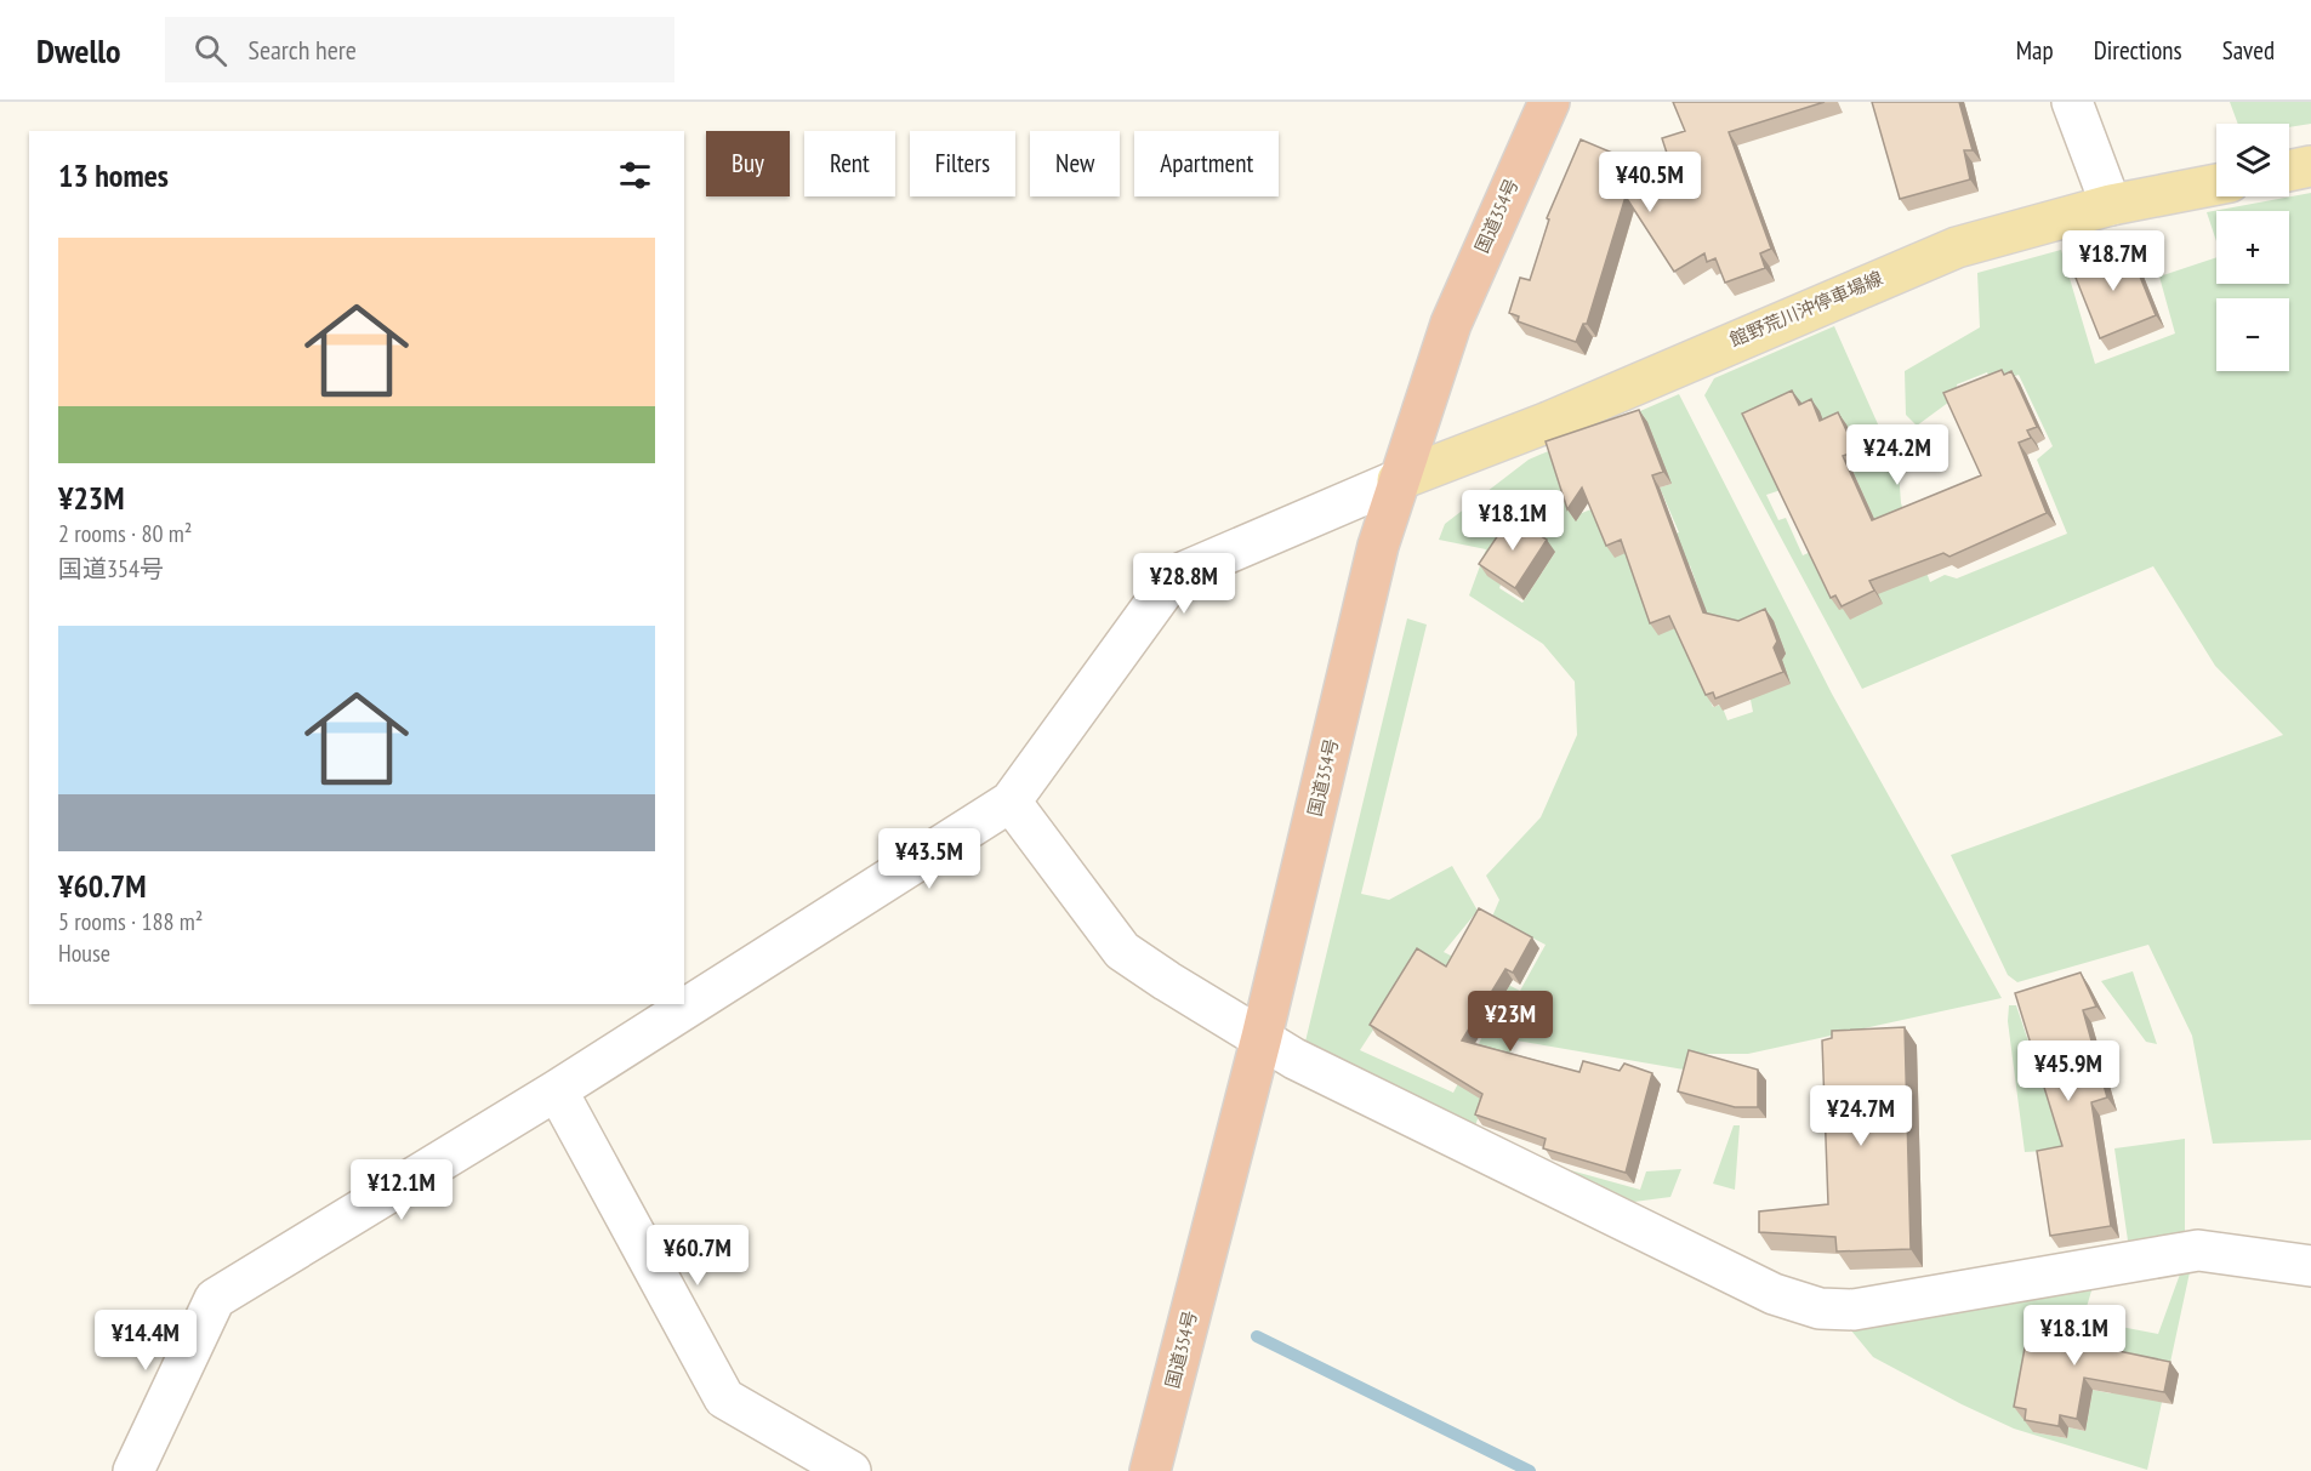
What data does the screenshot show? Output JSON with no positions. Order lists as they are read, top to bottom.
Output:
{
  "streets": {
    "highway": ["国道354号"],
    "main road": ["館野荒川沖停車場線"]
  },
  "crossings": [
    ["国道354号", "館野荒川沖停車場線"]
  ],
  "page": {
    "header": "Dwello",
    "search": "Search here",
    "nav": ["Map", "Directions", "Saved"],
    "map_buttons": ["+", "−"],
    "chip": [
      "Buy",
      "Rent",
      "Filters",
      "New",
      "Apartment"
    ],
    "heading": "13 homes",
    "price": [
      "¥40.5M",
      "¥18.7M",
      "¥24.2M",
      "¥18.1M",
      "¥28.8M",
      "¥43.5M",
      "¥23M",
      "¥45.9M",
      "¥24.7M",
      "¥12.1M",
      "¥60.7M",
      "¥18.1M",
      "¥14.4M"
    ],
    "list": [
      {
        "name": "¥23M",
        "note": "2 rooms · 80 m² · 国道354号"
      },
      {
        "name": "¥60.7M",
        "note": "5 rooms · 188 m² · House"
      }
    ]
  }
}
